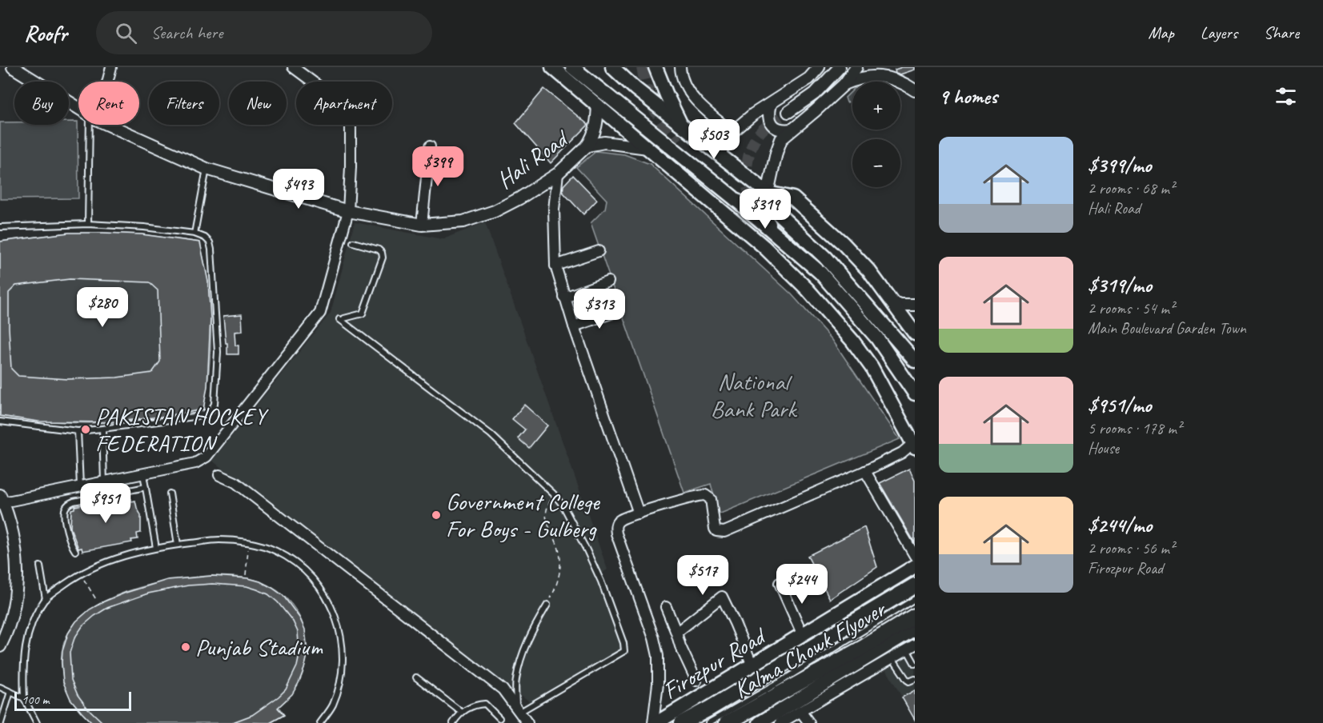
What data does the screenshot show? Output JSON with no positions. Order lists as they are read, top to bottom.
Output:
{
  "streets": {
    "main road": ["Kalma Chowk Flyover", "Firozpur Road"],
    "street": ["Hali Road"]
  },
  "parks": ["National Bank Park"],
  "places": ["PAKISTAN HOCKEY FEDERATION", "Government College For Boys - Gulberg", "Punjab Stadium"],
  "scale_bar": "100 m",
  "page": {
    "header": "Roofr",
    "search": "Search here",
    "nav": ["Map", "Layers", "Share"],
    "heading": "9 homes",
    "map_buttons": ["+", "−"],
    "chip": [
      "Buy",
      "Rent",
      "Filters",
      "New",
      "Apartment"
    ],
    "price": [
      "$503",
      "$399",
      "$493",
      "$319",
      "$280",
      "$313",
      "$951",
      "$517",
      "$244"
    ],
    "list": [
      {
        "name": "$399/mo",
        "note": "2 rooms · 68 m² · Hali Road"
      },
      {
        "name": "$319/mo",
        "note": "2 rooms · 54 m² · Main Boulevard Garden Town"
      },
      {
        "name": "$951/mo",
        "note": "5 rooms · 178 m² · House"
      },
      {
        "name": "$244/mo",
        "note": "2 rooms · 56 m² · Firozpur Road"
      }
    ],
    "scale": "100 m"
  }
}
